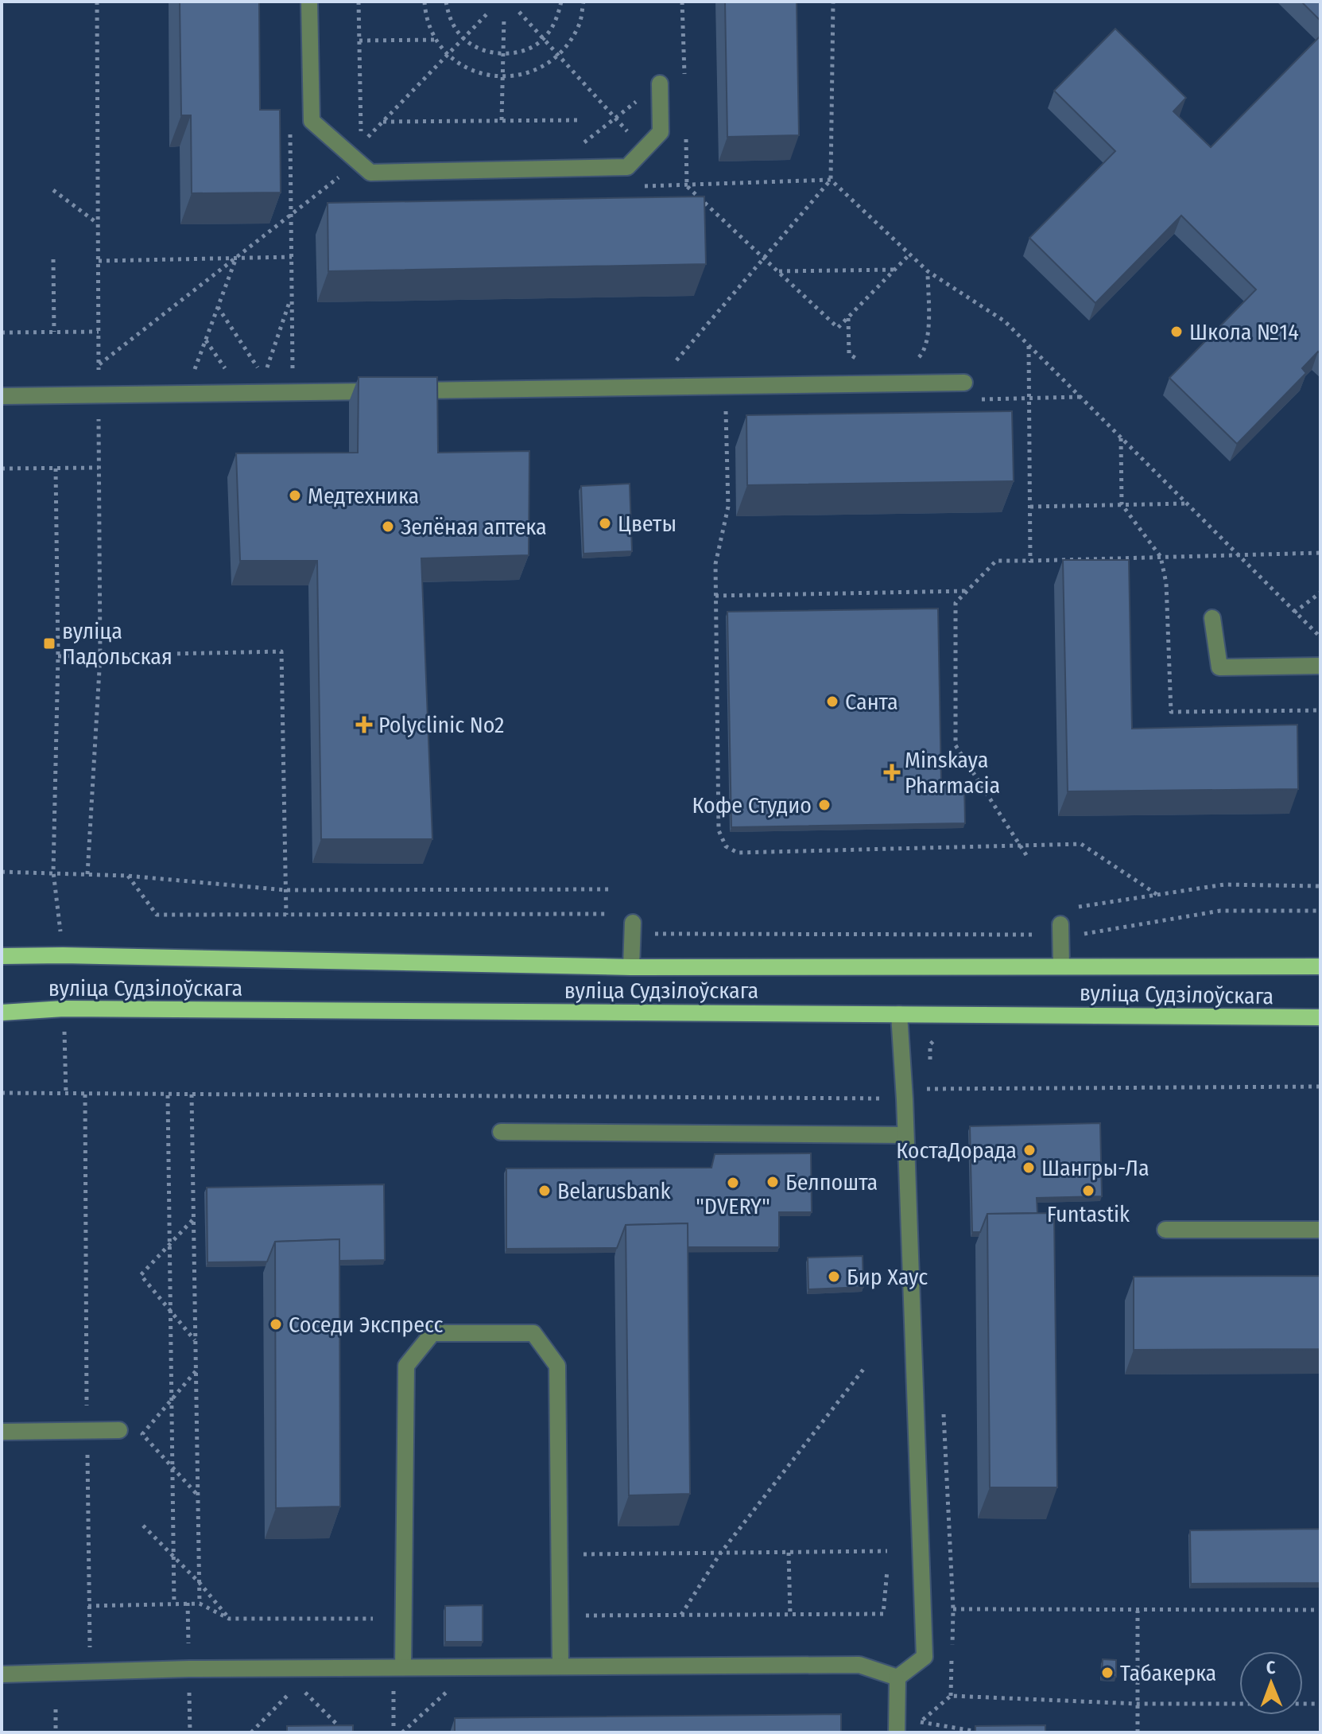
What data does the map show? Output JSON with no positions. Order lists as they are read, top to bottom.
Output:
{
  "streets": {
    "main road": ["вуліца Судзілоўскага"]
  },
  "places": {
    "other": [
      "Школа №14",
      "Медтехника",
      "Цветы",
      "Зелёная аптека",
      "Санта",
      "Кофе Студио",
      "КостаДорада",
      "Шангры-Ла",
      "Белпошта",
      "\"DVERY\"",
      "Belarusbank",
      "Funtastik",
      "Бир Хаус",
      "Соседи Экспресс",
      "Табакерка"
    ],
    "transit": ["вуліца Падольская"],
    "health": ["Polyclinic No2", "Minskaya Pharmacia"]
  },
  "north": "top"
}
